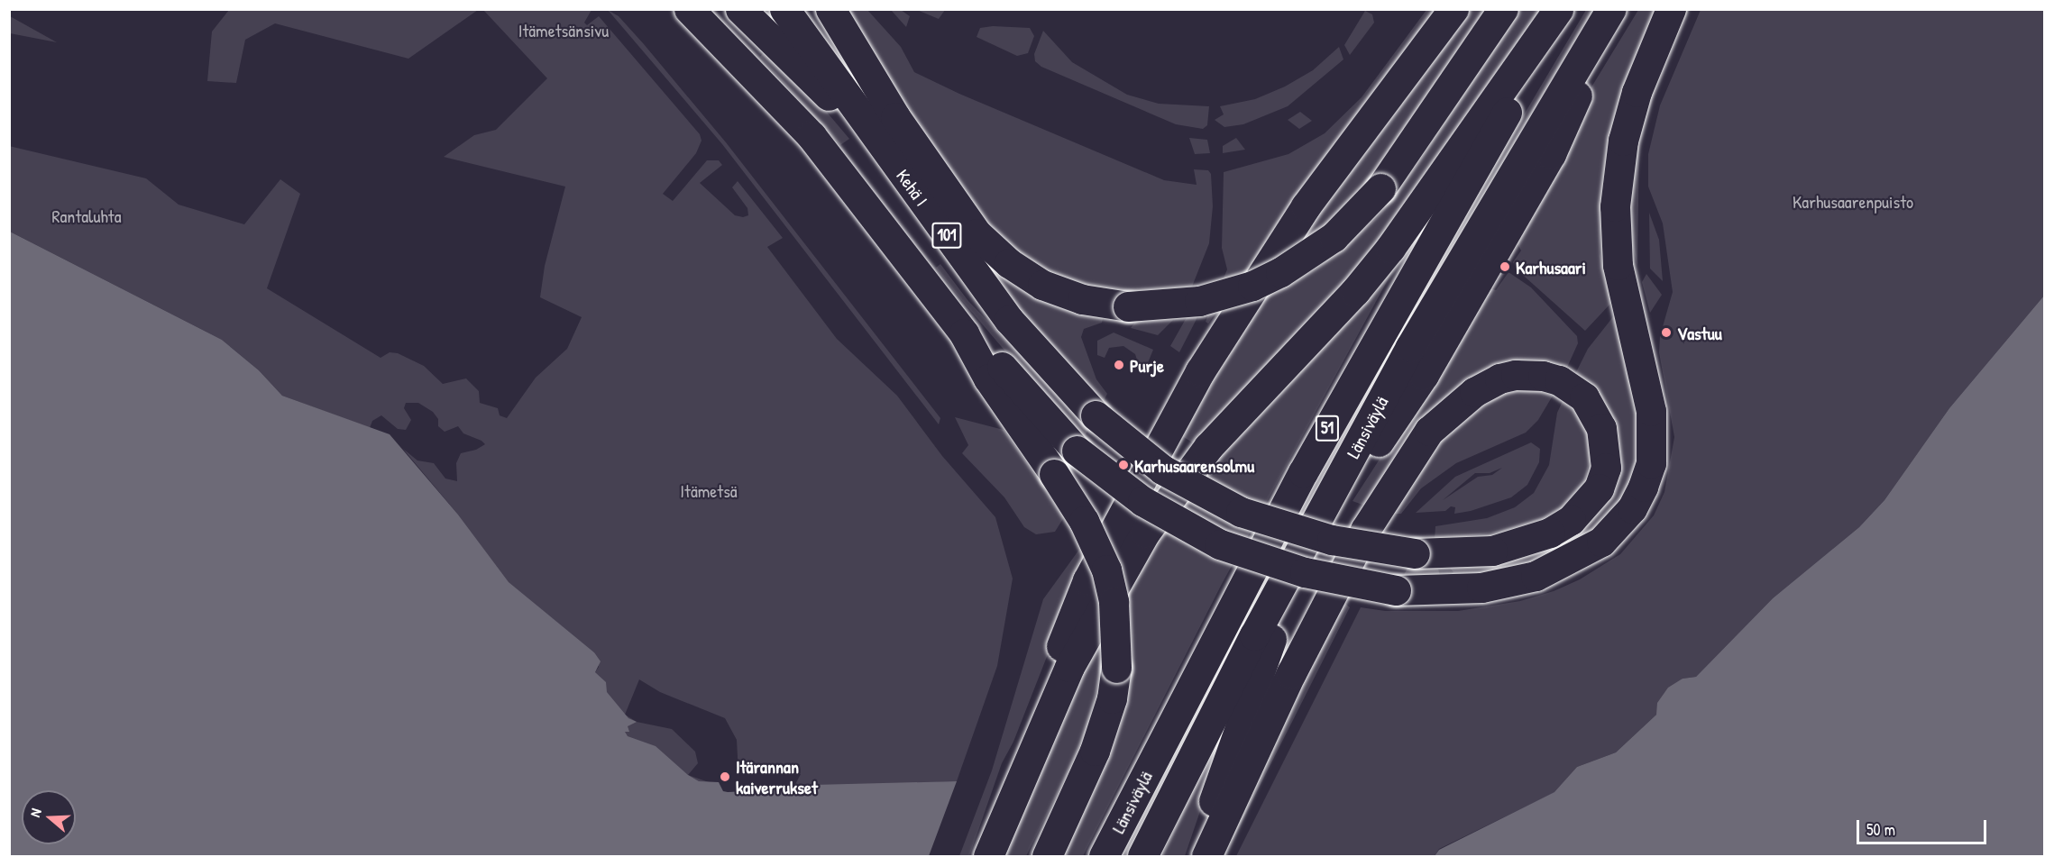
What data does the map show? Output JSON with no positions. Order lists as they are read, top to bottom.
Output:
{
  "streets": {
    "highway": [
      "Kehä I",
      "101",
      "Länsiväylä",
      "51"
    ]
  },
  "parks": [
    "Itämetsänsivu",
    "Karhusaarenpuisto",
    "Rantaluhta",
    "Itämetsä"
  ],
  "places": [
    "Karhusaari",
    "Vastuu",
    "Purje",
    "Karhusaarensolmu",
    "Itärannan kaiverrukset"
  ],
  "scale_bar": "50 m",
  "north": "left"
}
